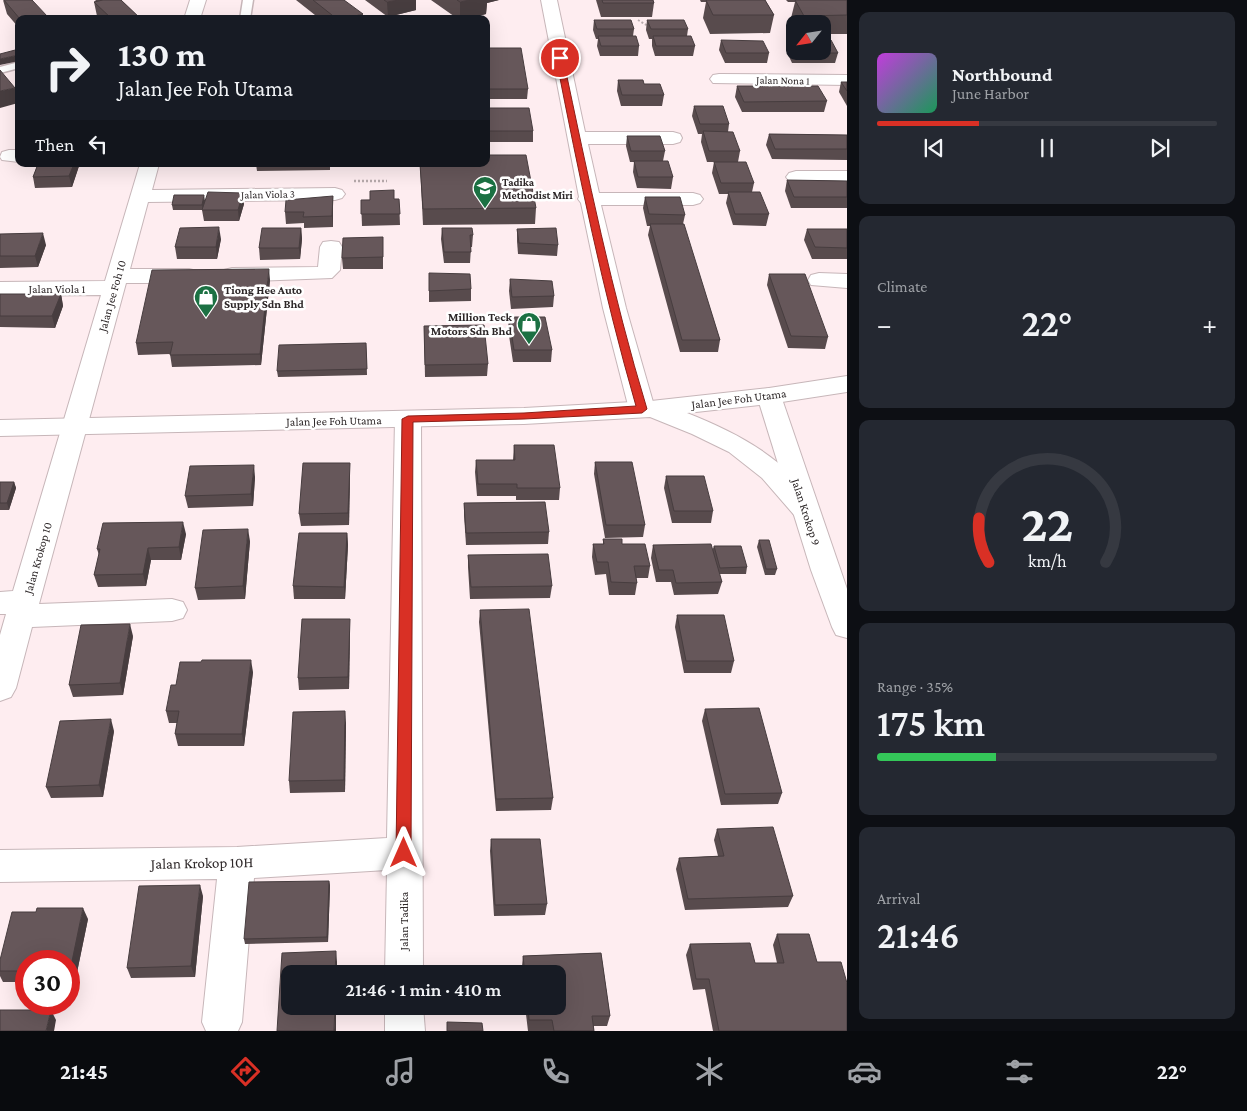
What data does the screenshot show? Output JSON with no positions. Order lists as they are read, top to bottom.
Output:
{
  "streets": {
    "street": [
      "Jalan Nona 1",
      "Jalan Viola 3",
      "Jalan Viola 1",
      "Jalan Jee Foh 10",
      "Jalan Jee Foh Utama",
      "Jalan Krokop 9",
      "Jalan Krokop 10",
      "Jalan Krokop 10H",
      "Jalan Tadika"
    ]
  },
  "crossings": [
    ["Jalan Viola 3", "Jalan Jee Foh 10"],
    ["Jalan Viola 1", "Jalan Jee Foh 10"],
    ["Jalan Jee Foh 10", "Jalan Jee Foh Utama"],
    ["Jalan Jee Foh 10", "Jalan Krokop 10"],
    ["Jalan Jee Foh Utama", "Jalan Krokop 9"],
    ["Jalan Jee Foh Utama", "Jalan Krokop 10"],
    ["Jalan Jee Foh Utama", "Jalan Tadika"],
    ["Jalan Krokop 10H", "Jalan Tadika"]
  ],
  "places": {
    "school or university": ["Tadika Methodist Miri"],
    "shop": ["Tiong Hee Auto Supply Sdn Bhd", "Million Teck Motors Sdn Bhd"]
  },
  "north": "bottom left",
  "page": {
    "turn": ["130 m", "Jalan Jee Foh Utama"],
    "song": ["Northbound", "June Harbor"],
    "then": "Then",
    "tile": [
      "Climate",
      ["Range · 35%", "175 km"],
      ["Arrival", "21:46"]
    ],
    "heat": ["−", "22°", "+"],
    "limit": "30",
    "trip": "21:46 · 1 min · 410 m",
    "tabs": ["21:45", "22°"],
    "gauge": ["22", "km/h"]
  }
}
